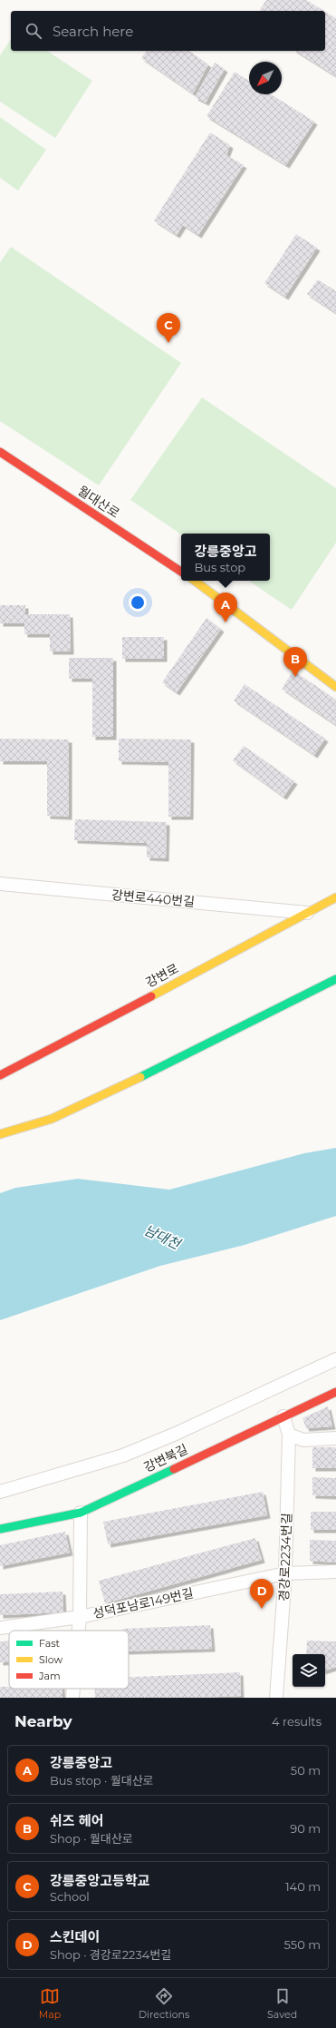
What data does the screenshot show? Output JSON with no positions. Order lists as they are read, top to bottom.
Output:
{
  "streets": {
    "street": [
      "월대산로",
      "강변로440번길",
      "강변로",
      "강변북길",
      "경강로2234번길",
      "성덕포남로149번길"
    ]
  },
  "crossings": [
    ["강변로440번길", "강변로"],
    ["강변북길", "경강로2234번길"],
    ["경강로2234번길", "성덕포남로149번길"]
  ],
  "water": ["남대천"],
  "legend": ["Fast", "Slow", "Jam"],
  "north": "bottom left",
  "page": {
    "search": "Search here",
    "pins": [
      "C",
      "A",
      "B",
      "D"
    ],
    "popup": ["강릉중앙고", "Bus stop"],
    "heading": ["Nearby", "4 results"],
    "list": [
      {
        "mark": "A",
        "name": "강릉중앙고",
        "note": "Bus stop · 월대산로",
        "value": "50 m"
      },
      {
        "mark": "B",
        "name": "쉬즈 헤어",
        "note": "Shop · 월대산로",
        "value": "90 m"
      },
      {
        "mark": "C",
        "name": "강릉중앙고등학교",
        "note": "School",
        "value": "140 m"
      },
      {
        "mark": "D",
        "name": "스킨데이",
        "note": "Shop · 경강로2234번길",
        "value": "550 m"
      }
    ],
    "nav": ["Map", "Directions", "Saved"]
  }
}
